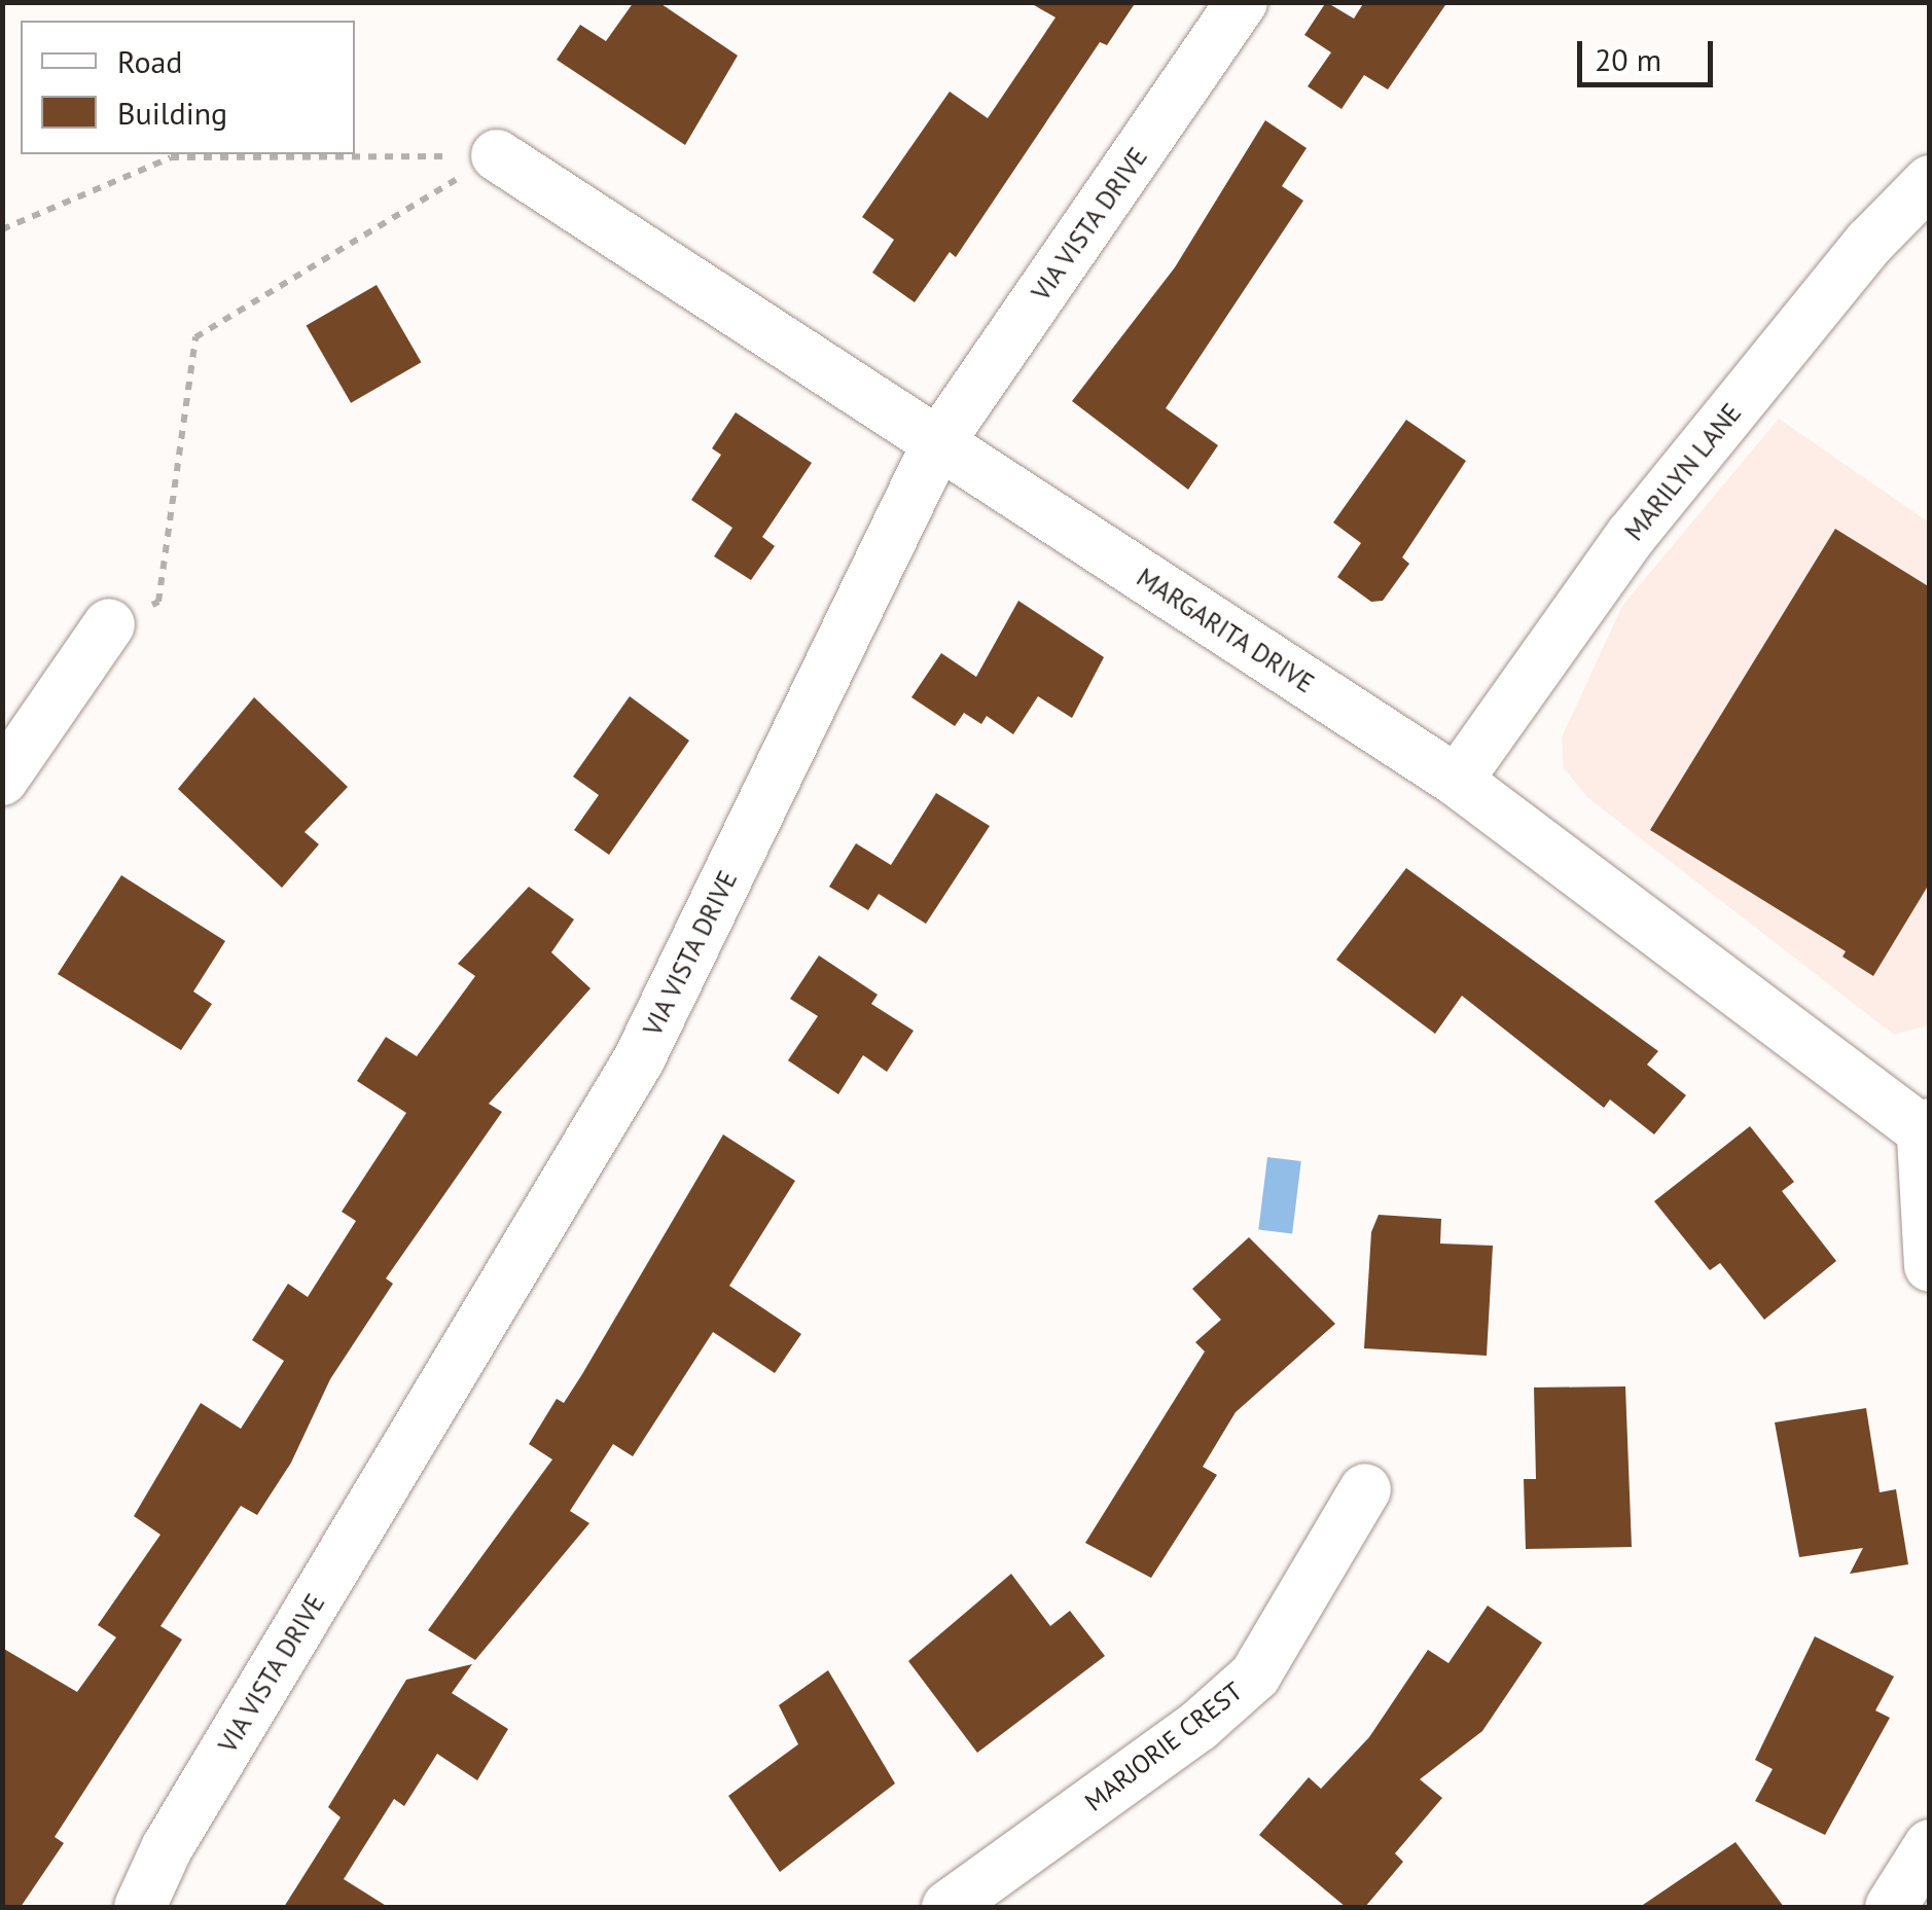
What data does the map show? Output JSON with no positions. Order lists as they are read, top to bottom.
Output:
{
  "streets": {
    "street": [
      "VIA VISTA DRIVE",
      "MARILYN LANE",
      "MARGARITA DRIVE",
      "MARJORIE CREST"
    ]
  },
  "crossings": [
    ["VIA VISTA DRIVE", "MARGARITA DRIVE"],
    ["MARILYN LANE", "MARGARITA DRIVE"]
  ],
  "legend": ["Road", "Building"],
  "scale_bar": "20 m"
}
